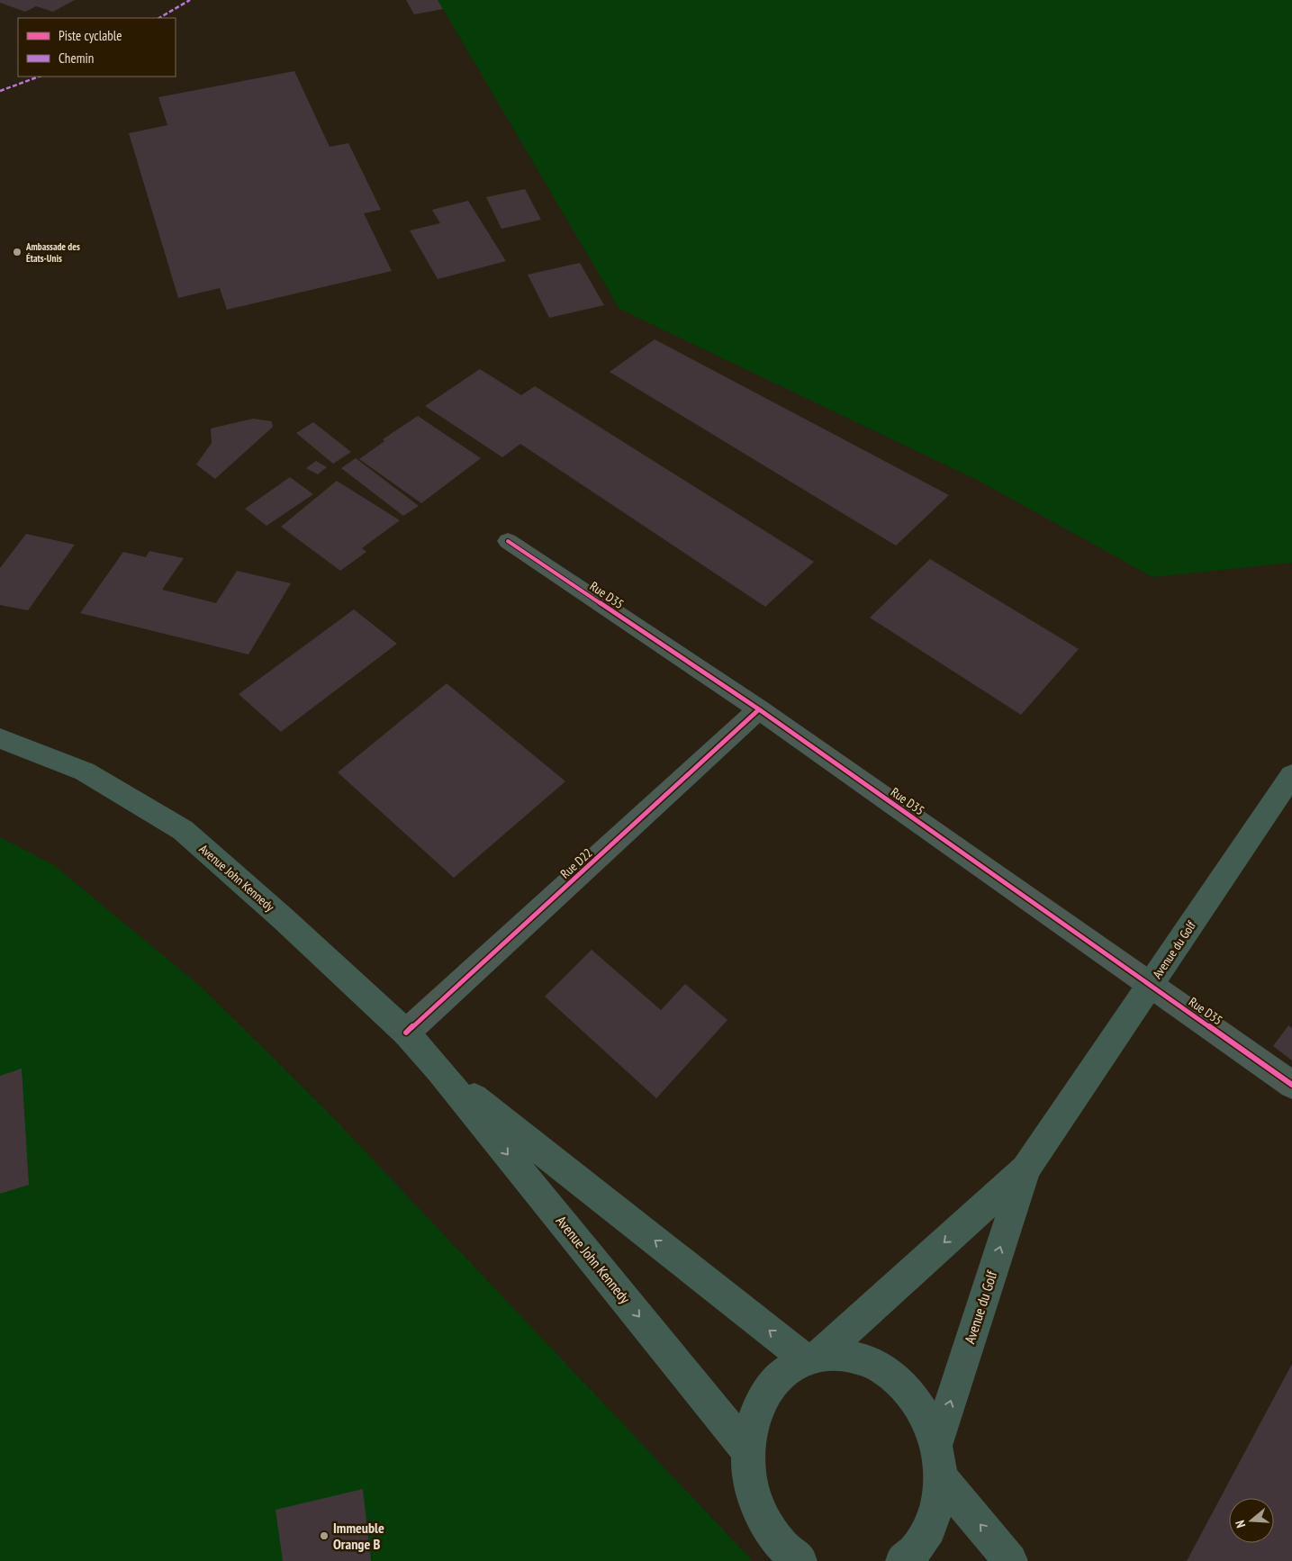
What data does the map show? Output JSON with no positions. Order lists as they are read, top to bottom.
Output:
{
  "streets": {
    "main road": ["Avenue John Kennedy", "Avenue du Golf"],
    "street": ["Rue D35", "Rue D22"]
  },
  "crossings": [
    ["Rue D35", "Rue D22"],
    ["Rue D35", "Avenue du Golf"],
    ["Rue D22", "Avenue John Kennedy"],
    ["Avenue John Kennedy", "Avenue du Golf"]
  ],
  "places": ["Ambassade des États-Unis", "Immeuble Orange B"],
  "legend": ["Piste cyclable", "Chemin"],
  "north": "left"
}
